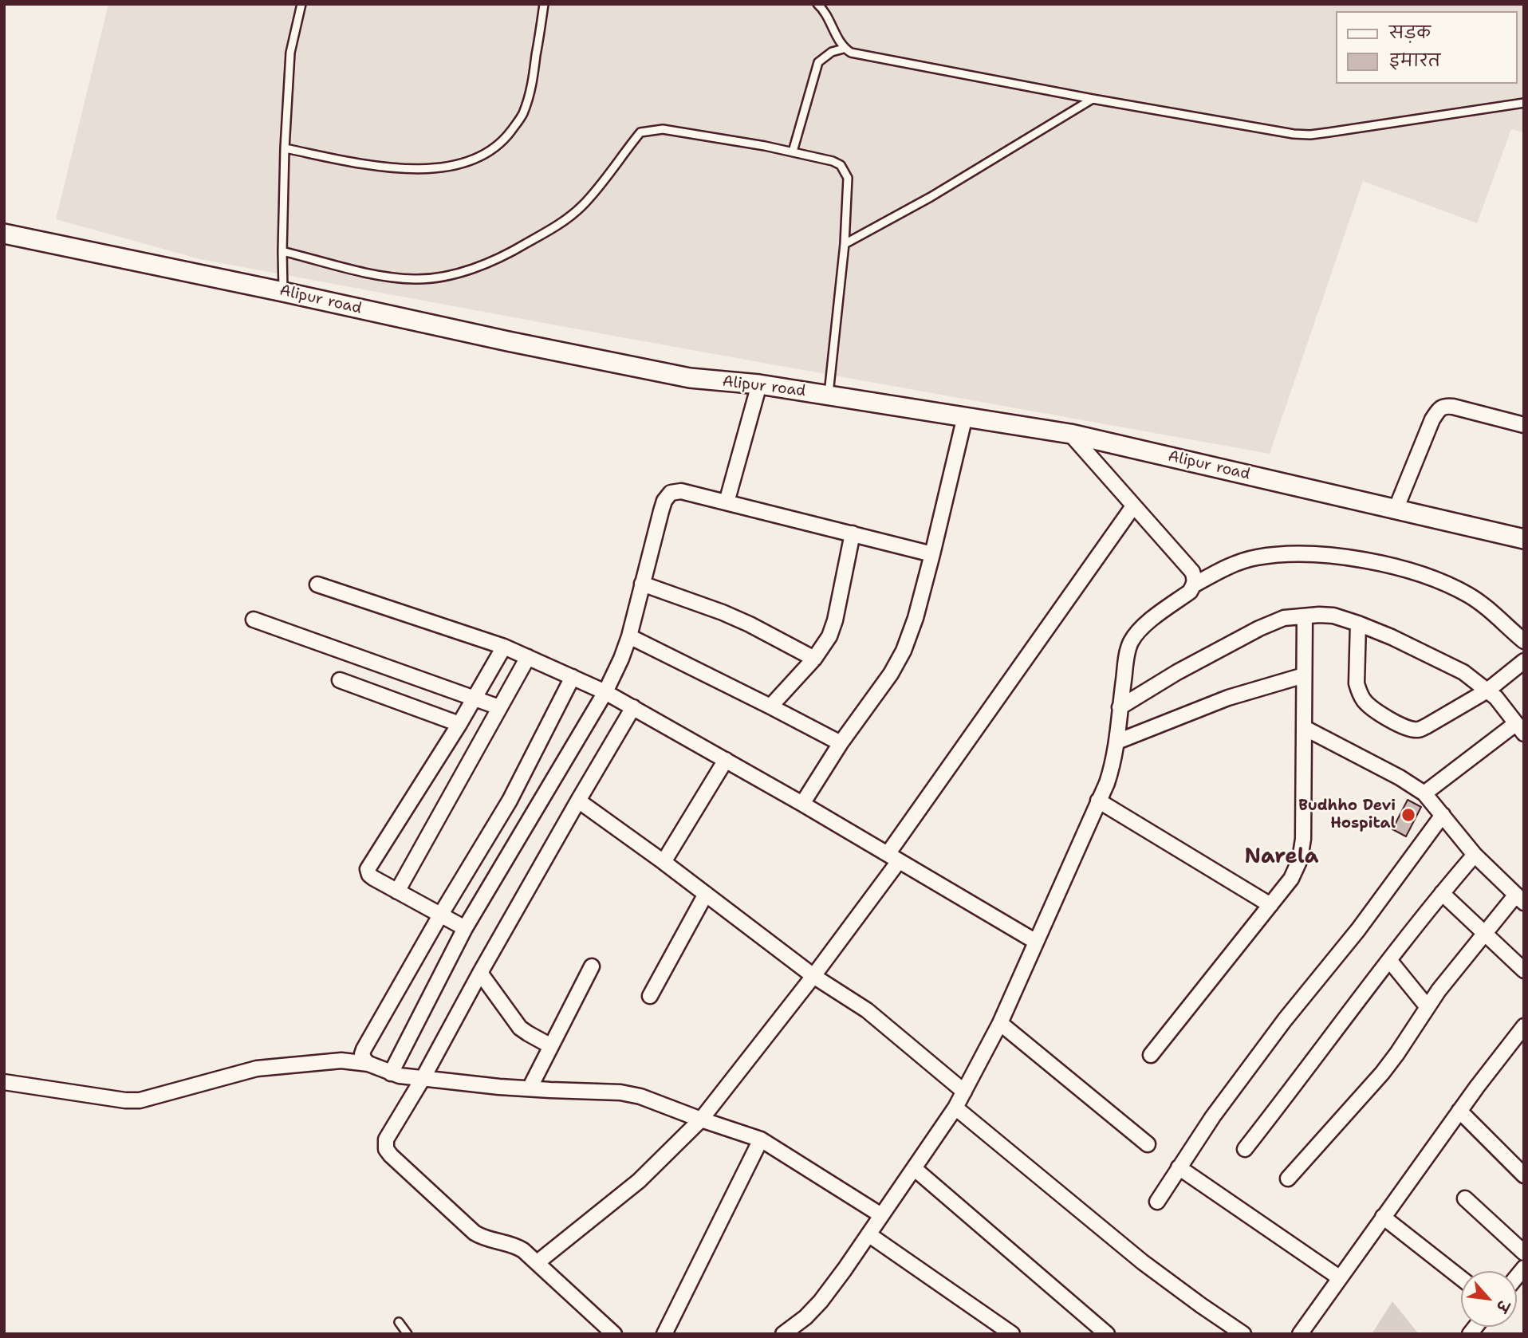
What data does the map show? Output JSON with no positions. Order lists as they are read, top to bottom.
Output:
{
  "streets": {
    "street": ["Alipur road"]
  },
  "districts": ["Narela"],
  "places": ["Budhho Devi Hospital"],
  "legend": ["सड़क", "इमारत"],
  "north": "bottom right"
}
